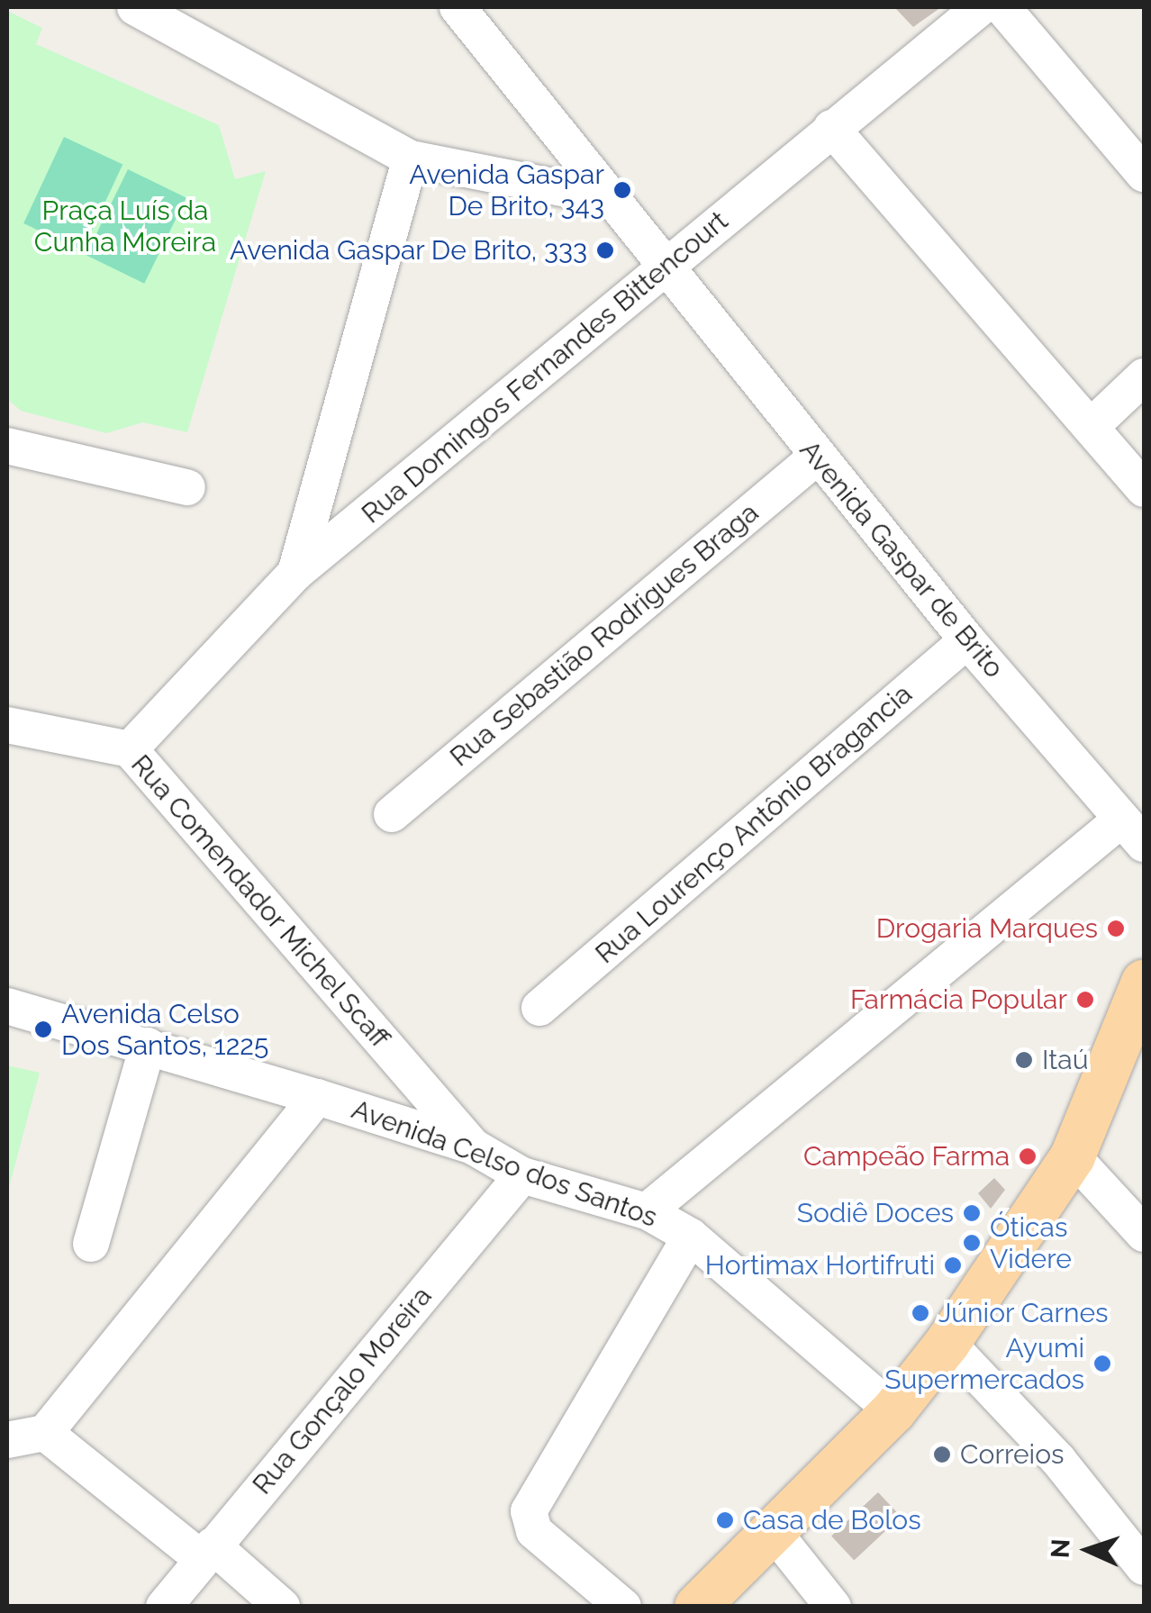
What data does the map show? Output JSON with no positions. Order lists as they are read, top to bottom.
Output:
{
  "streets": {
    "street": [
      "Rua Domingos Fernandes Bittencourt",
      "Avenida Gaspar de Brito",
      "Rua Sebastião Rodrigues Braga",
      "Rua Lourenço Antônio Bragancia",
      "Rua Comendador Michel Scaff",
      "Avenida Celso dos Santos",
      "Rua Gonçalo Moreira"
    ]
  },
  "crossings": [
    ["Rua Domingos Fernandes Bittencourt", "Avenida Gaspar de Brito"],
    ["Rua Domingos Fernandes Bittencourt", "Rua Comendador Michel Scaff"],
    ["Avenida Gaspar de Brito", "Rua Sebastião Rodrigues Braga"],
    ["Avenida Gaspar de Brito", "Rua Lourenço Antônio Bragancia"],
    ["Rua Comendador Michel Scaff", "Avenida Celso dos Santos"],
    ["Avenida Celso dos Santos", "Rua Gonçalo Moreira"]
  ],
  "parks": ["Praça Luís da Cunha Moreira"],
  "places": [
    "Avenida Gaspar De Brito, 343",
    "Avenida Gaspar De Brito, 333",
    "Drogaria Marques",
    "Farmácia Popular",
    "Avenida Celso Dos Santos, 1225",
    "Itaú",
    "Campeão Farma",
    "Sodiê Doces",
    "Óticas Videre",
    "Hortimax Hortifruti",
    "Júnior Carnes",
    "Ayumi Supermercados",
    "Correios",
    "Casa de Bolos"
  ],
  "north": "left"
}
